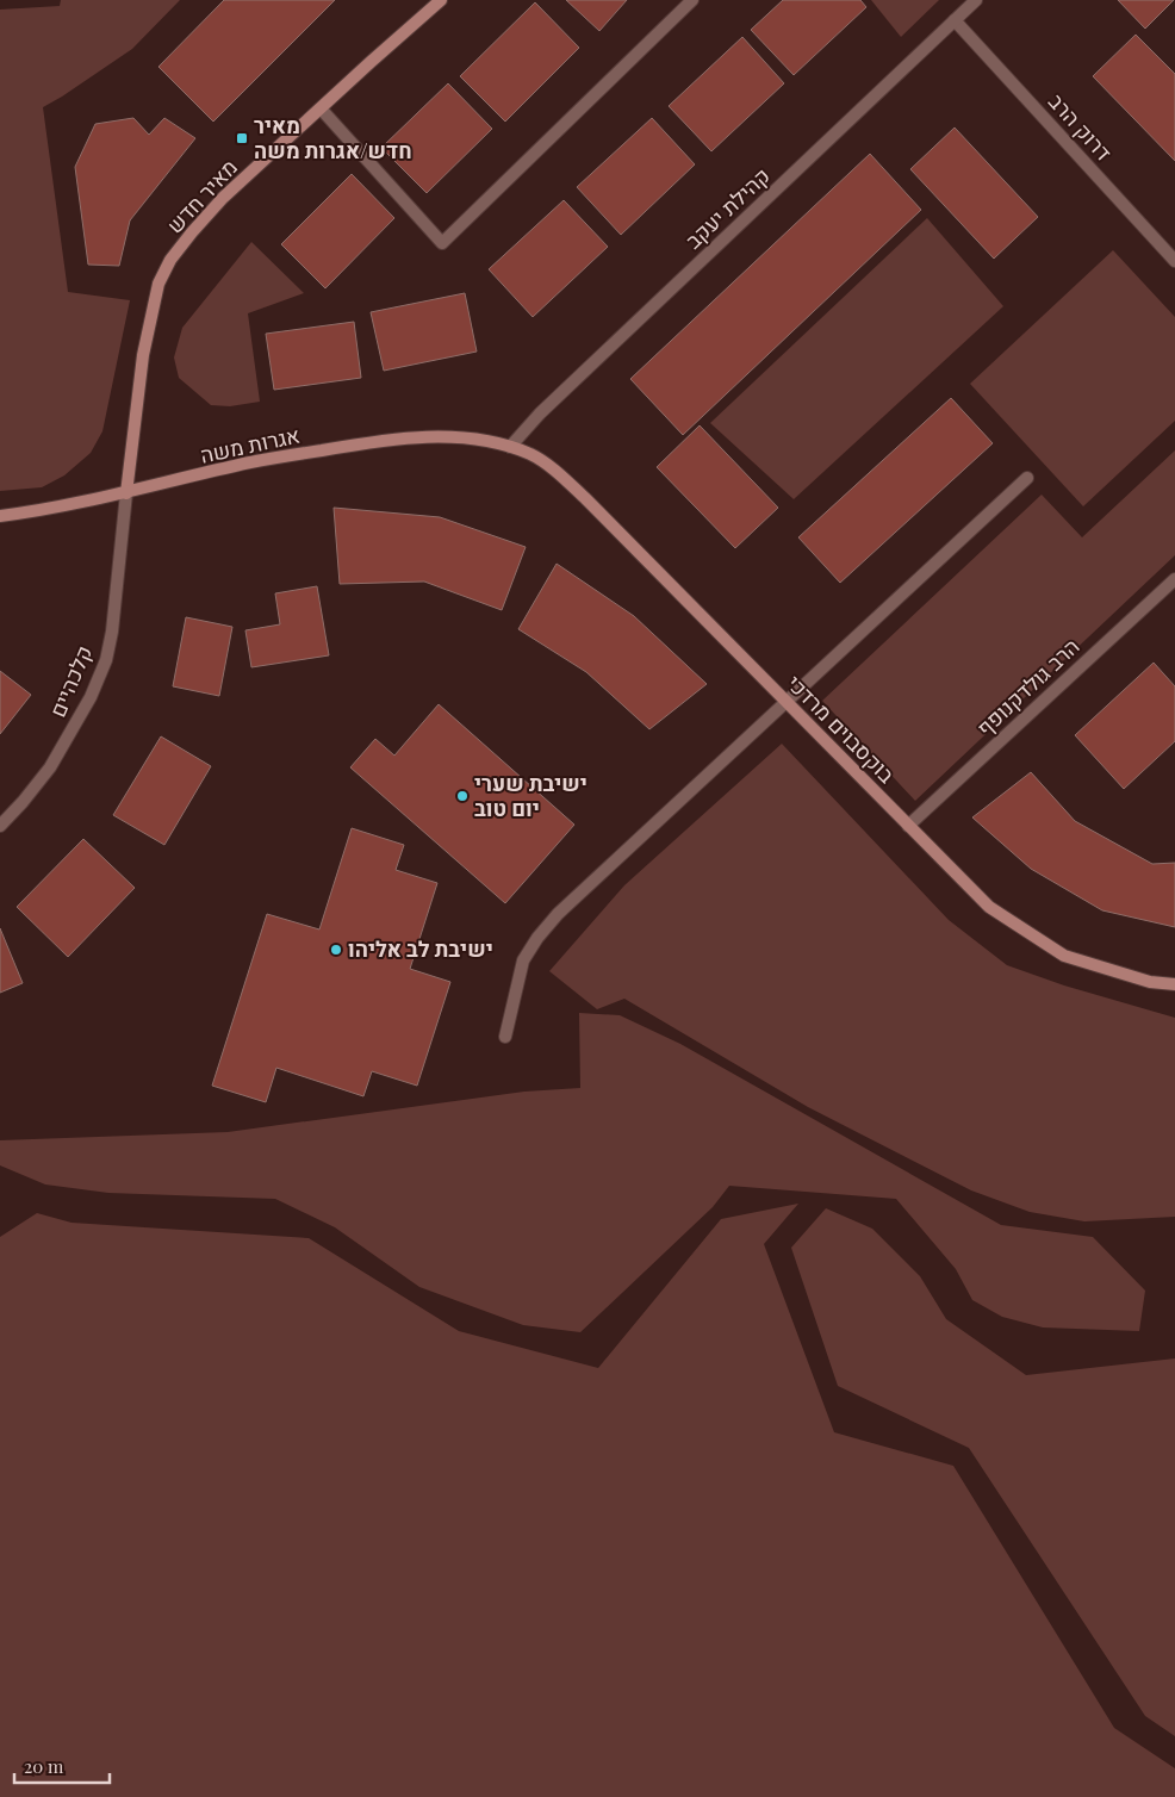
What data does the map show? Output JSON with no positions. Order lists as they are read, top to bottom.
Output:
{
  "streets": {
    "street": [
      "דרוק הרב",
      "מאיר חדש",
      "קהילת יעקב",
      "אגרות משה",
      "קלכהיים",
      "הרב גולדקנופף",
      "בוקסבוים מרדכי"
    ]
  },
  "crossings": [
    ["דרוק הרב", "קהילת יעקב"],
    ["מאיר חדש", "אגרות משה"],
    ["מאיר חדש", "קלכהיים"],
    ["קהילת יעקב", "אגרות משה"],
    ["קהילת יעקב", "בוקסבוים מרדכי"],
    ["אגרות משה", "קלכהיים"],
    ["אגרות משה", "בוקסבוים מרדכי"],
    ["הרב גולדקנופף", "בוקסבוים מרדכי"]
  ],
  "places": {
    "transit": ["מאיר חדש/אגרות משה"],
    "other": ["ישיבת שערי יום טוב", "ישיבת לב אליהו"]
  },
  "scale_bar": "20 m"
}
